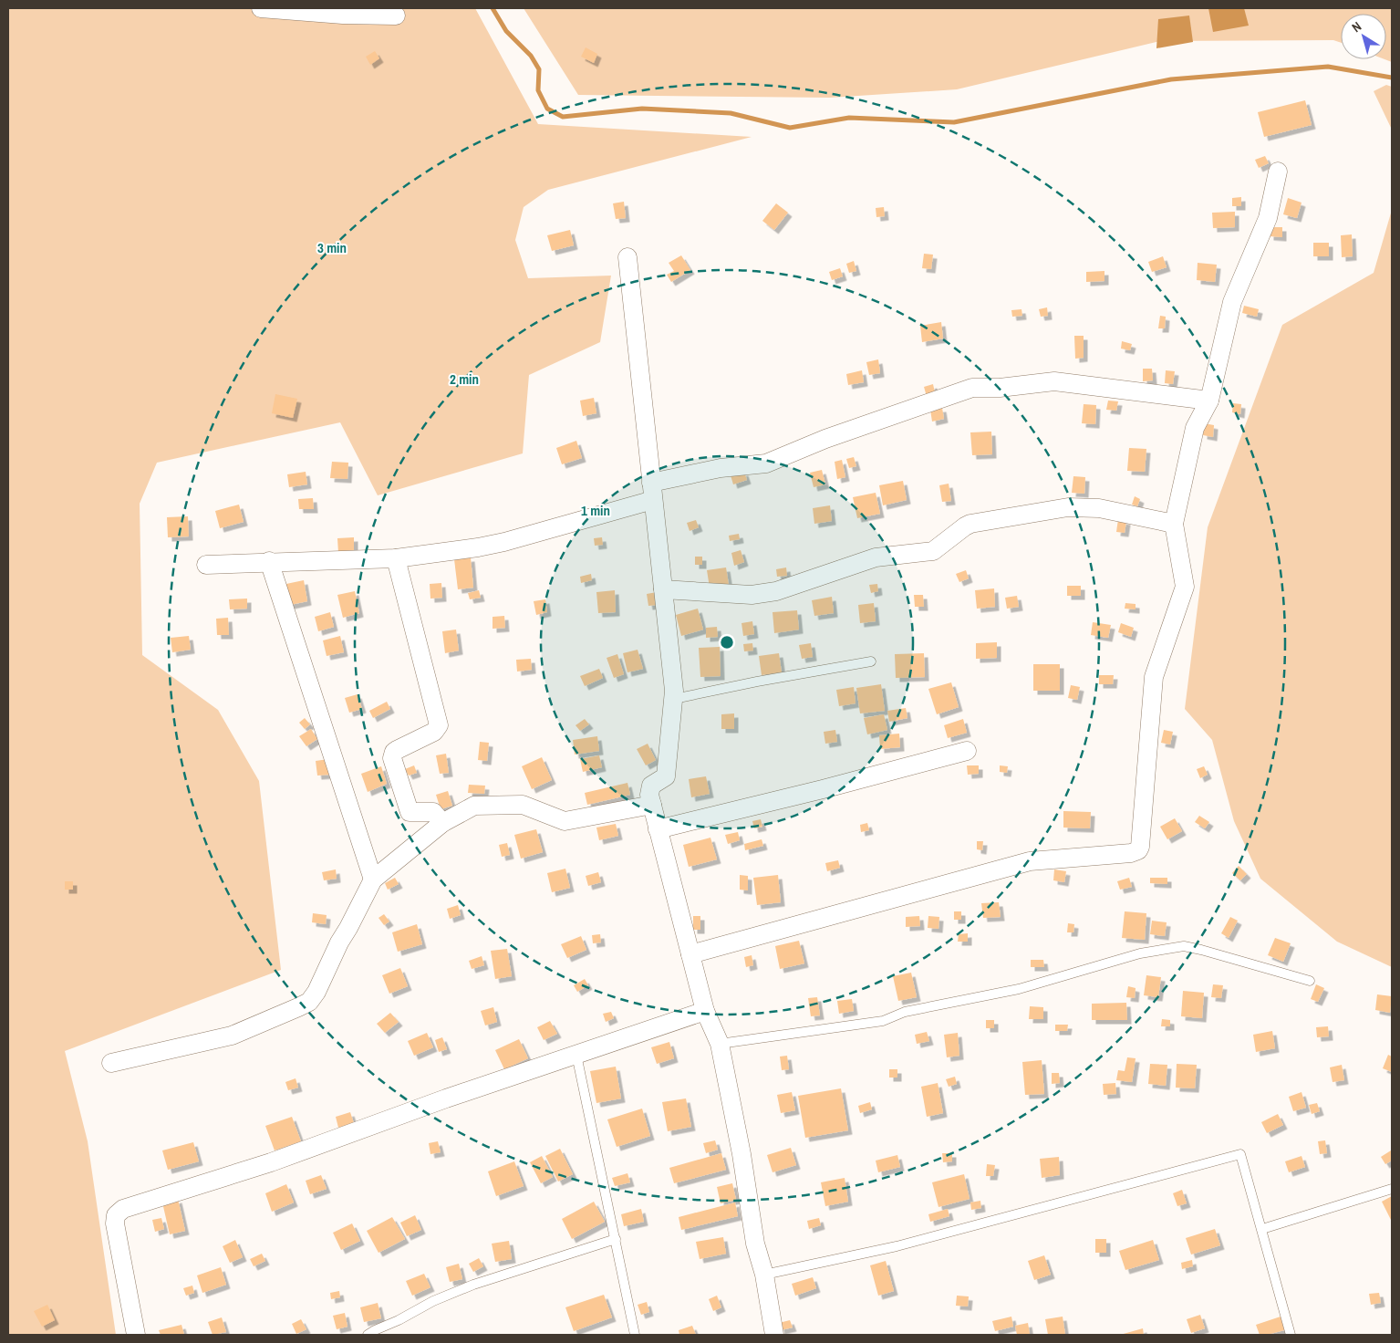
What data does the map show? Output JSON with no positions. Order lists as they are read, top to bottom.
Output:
{
  "north": "top left",
  "rings": ["3 min", "2 min", "1 min"]
}
